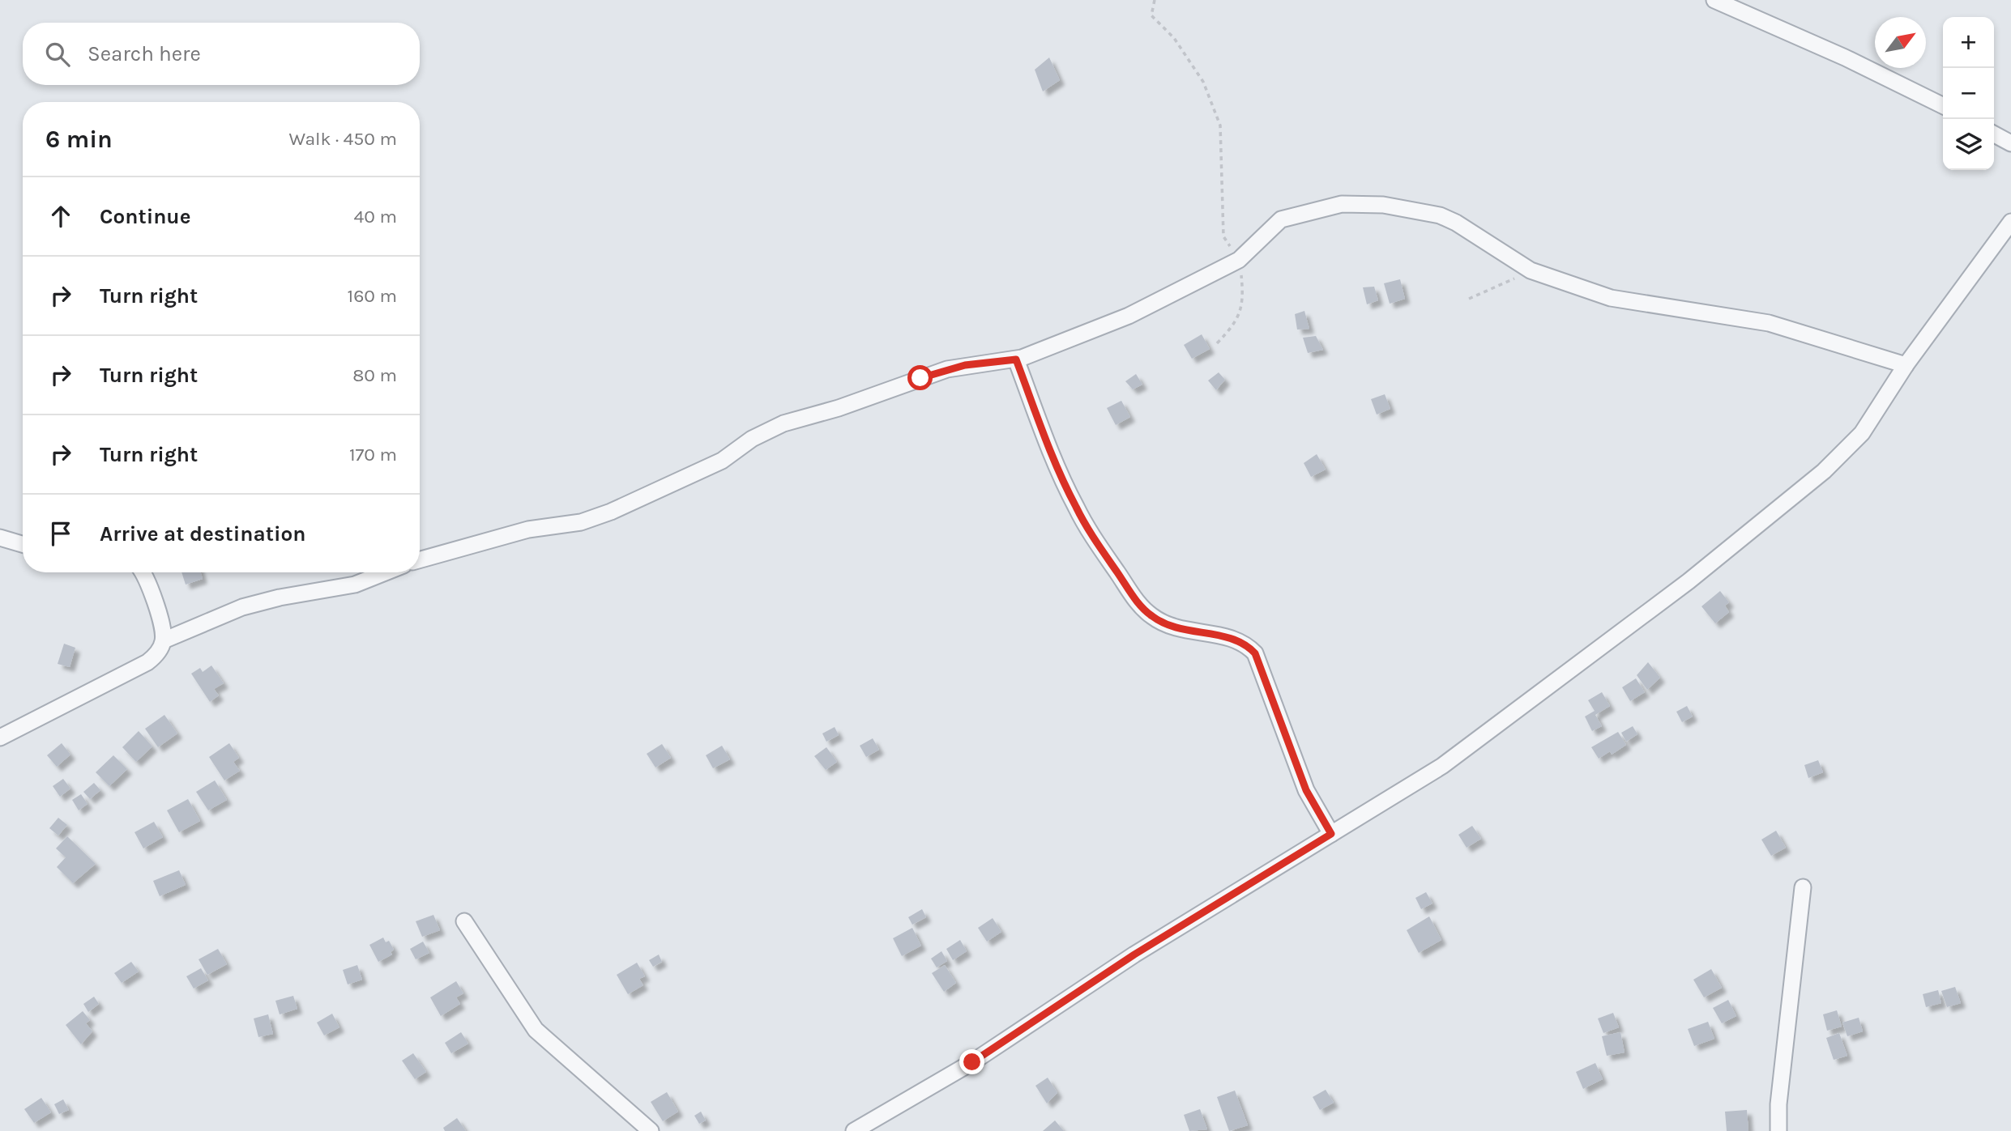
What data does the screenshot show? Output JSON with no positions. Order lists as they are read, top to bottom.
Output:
{
  "north": "top right",
  "page": {
    "map_buttons": ["+", "−"],
    "search": "Search here",
    "heading": ["6 min", "Walk · 450 m"],
    "list": [
      ["Continue", "40 m"],
      ["Turn right", "160 m"],
      ["Turn right", "80 m"],
      ["Turn right", "170 m"],
      "Arrive at destination"
    ]
  }
}
